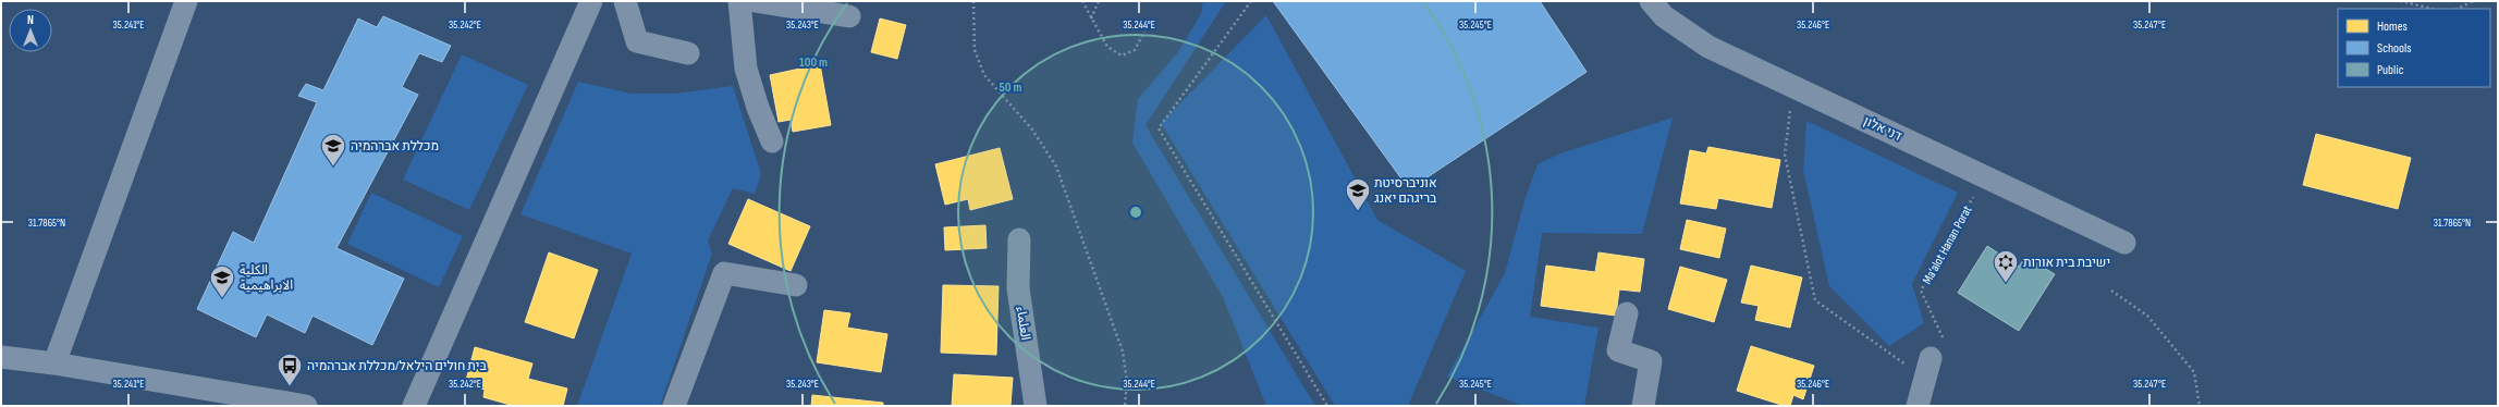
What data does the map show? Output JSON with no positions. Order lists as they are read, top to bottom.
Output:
{
  "streets": {
    "street": ["דני אלון", "العلماء"],
    "path": ["Ma’alot Hanan Porat"]
  },
  "crossings": [
    ["דני אלון", "Ma’alot Hanan Porat"]
  ],
  "places": {
    "school or university": ["מכללת אברהמיה", "אוניברסיטת בריגהם יאנג", "الكلية الابراهيمية"],
    "synagogue": ["ישיבת בית אורות"],
    "bus stop": ["בית חולים הילאל/מכללת אברהמיה"]
  },
  "legend": ["Homes", "Schools", "Public"],
  "north": "top",
  "coordinates": [
    "35.241°E",
    "35.242°E",
    "35.243°E",
    "35.244°E",
    "35.245°E",
    "35.246°E",
    "35.247°E",
    "31.7865°N"
  ],
  "rings": ["100 m", "50 m"]
}
